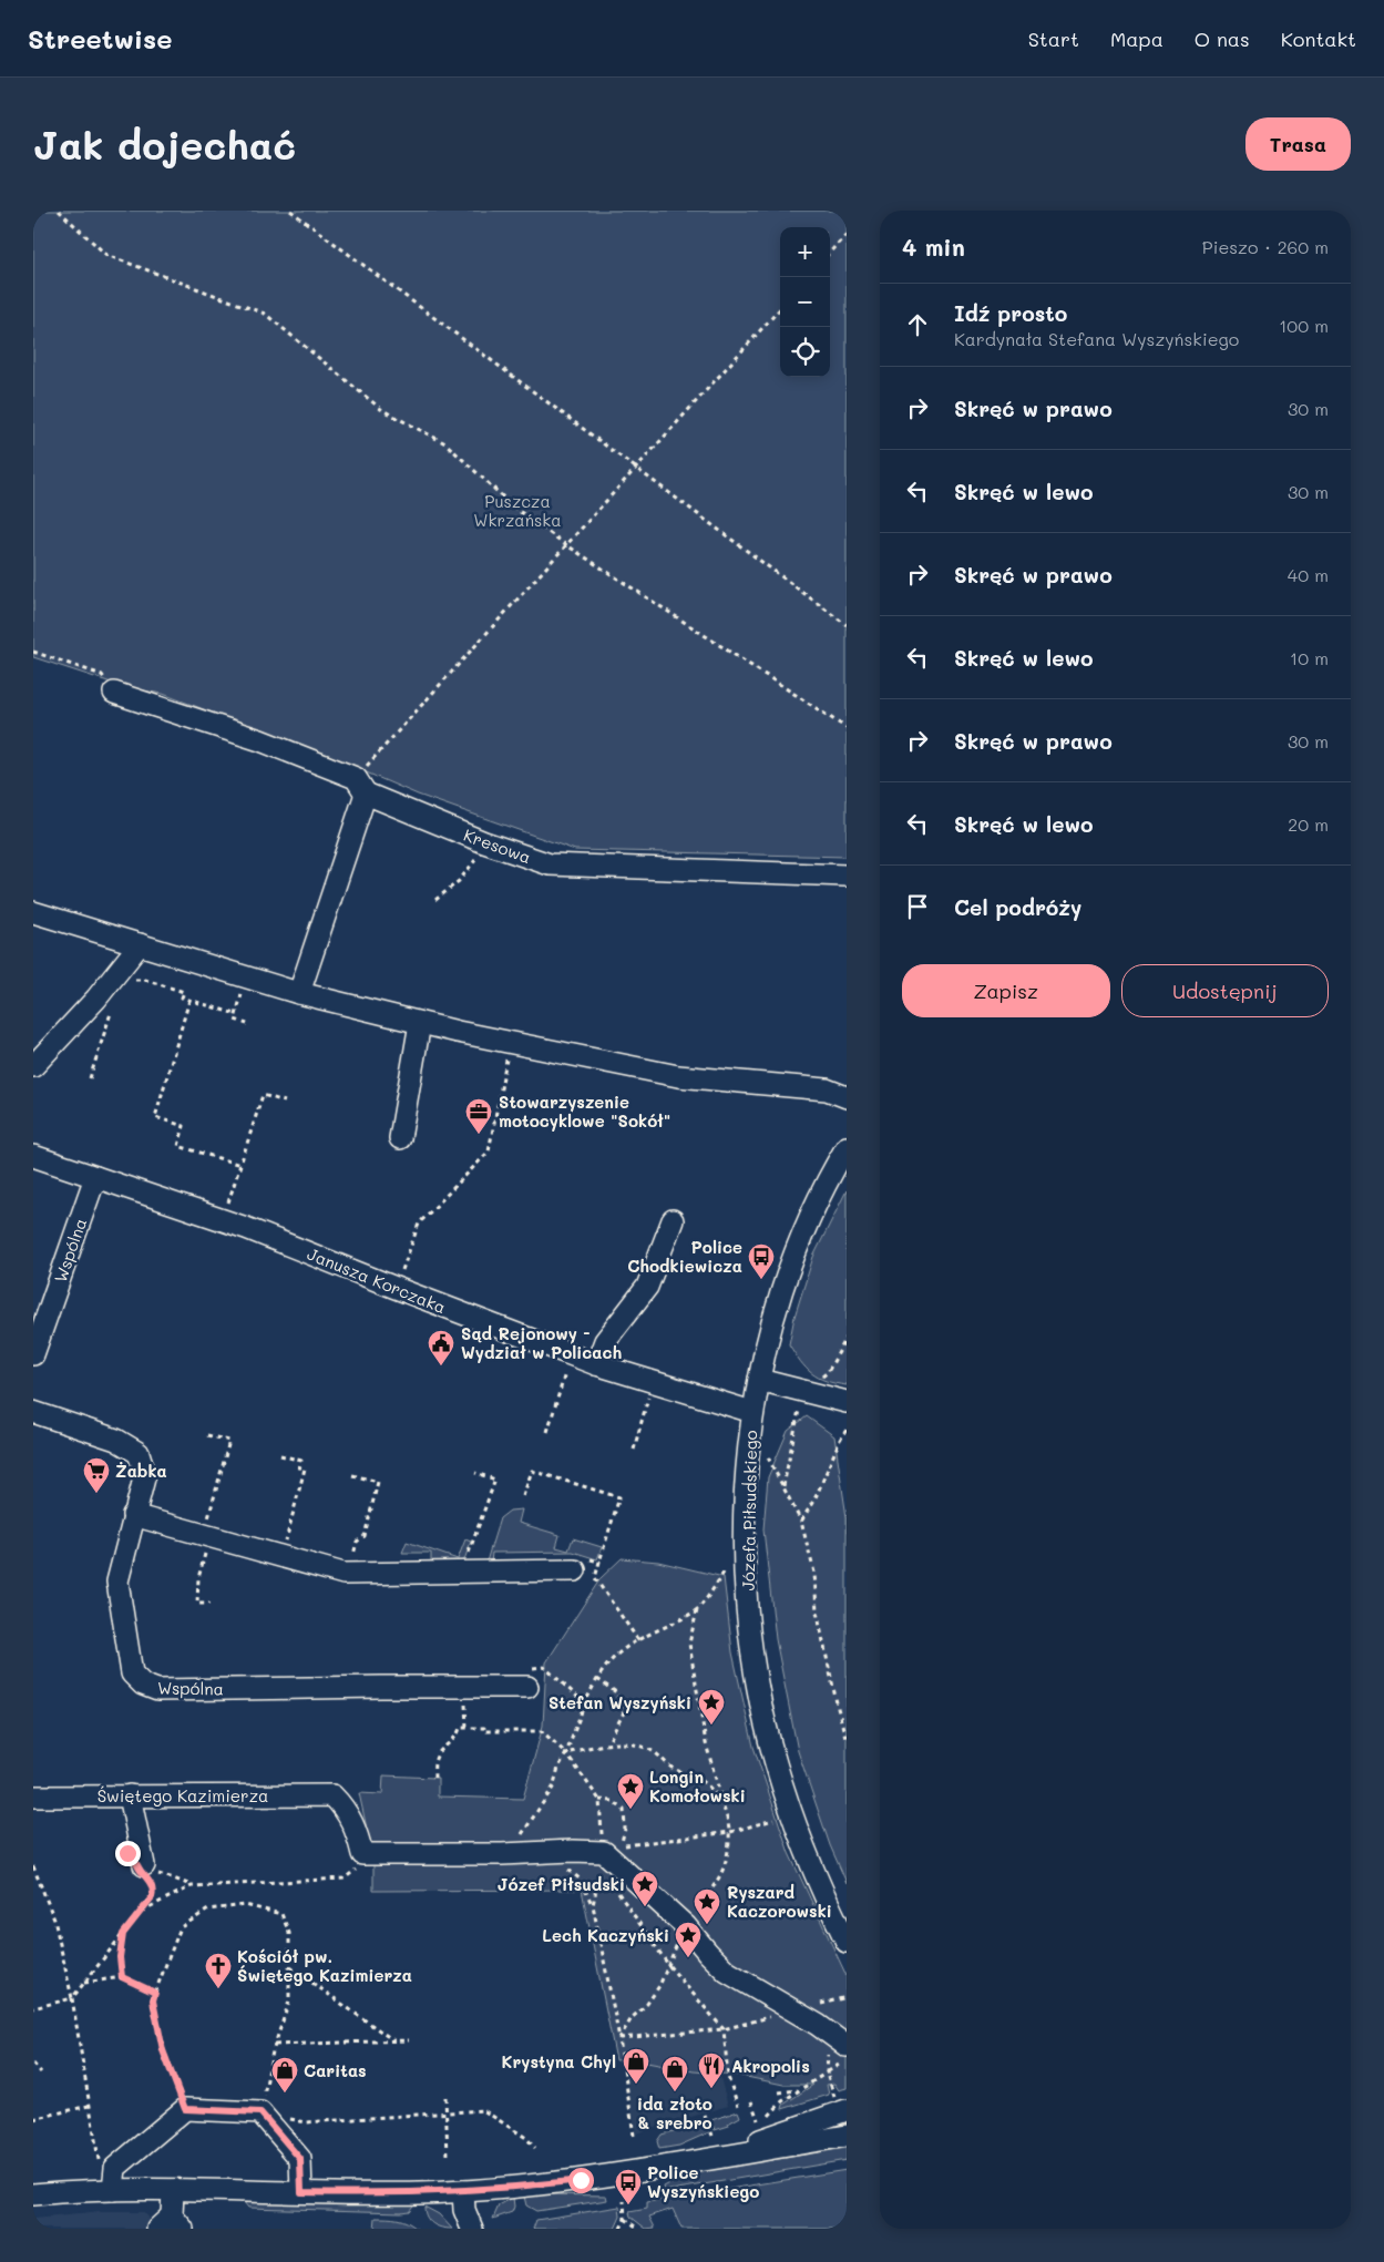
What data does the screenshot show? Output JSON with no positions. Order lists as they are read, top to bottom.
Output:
{
  "streets": {
    "street": [
      "Kresowa",
      "Wspólna",
      "Janusza Korczaka",
      "Józefa Piłsudskiego",
      "Świętego Kazimierza"
    ]
  },
  "crossings": [
    ["Wspólna", "Janusza Korczaka"],
    ["Janusza Korczaka", "Józefa Piłsudskiego"]
  ],
  "parks": ["Puszcza Wkrzańska"],
  "places": {
    "office": ["Stowarzyszenie motocyklowe \"Sokół\""],
    "bus stop": ["Police Chodkiewicza", "Police Wyszyńskiego"],
    "public building": ["Sąd Rejonowy - Wydział w Policach"],
    "supermarket": ["Żabka"],
    "place": [
      "Stefan Wyszyński",
      "Longin Komołowski",
      "Józef Piłsudski",
      "Ryszard Kaczorowski",
      "Lech Kaczyński"
    ],
    "church": ["Kościół pw. Świętego Kazimierza"],
    "shop": ["Krystyna Chyl", "ida złoto & srebro", "Caritas"],
    "restaurant": ["Akropolis"]
  },
  "page": {
    "header": "Streetwise",
    "nav": [
      "Start",
      "Mapa",
      "O nas",
      "Kontakt"
    ],
    "buttons": [
      "Trasa",
      ["Zapisz", "Udostępnij"]
    ],
    "title": "Jak dojechać",
    "heading": ["4 min", "Pieszo · 260 m"],
    "map_buttons": ["+", "−"],
    "list": [
      ["Idź prosto", "Kardynała Stefana Wyszyńskiego", "100 m"],
      ["Skręć w prawo", "30 m"],
      ["Skręć w lewo", "30 m"],
      ["Skręć w prawo", "40 m"],
      ["Skręć w lewo", "10 m"],
      ["Skręć w prawo", "30 m"],
      ["Skręć w lewo", "20 m"],
      "Cel podróży"
    ]
  }
}
